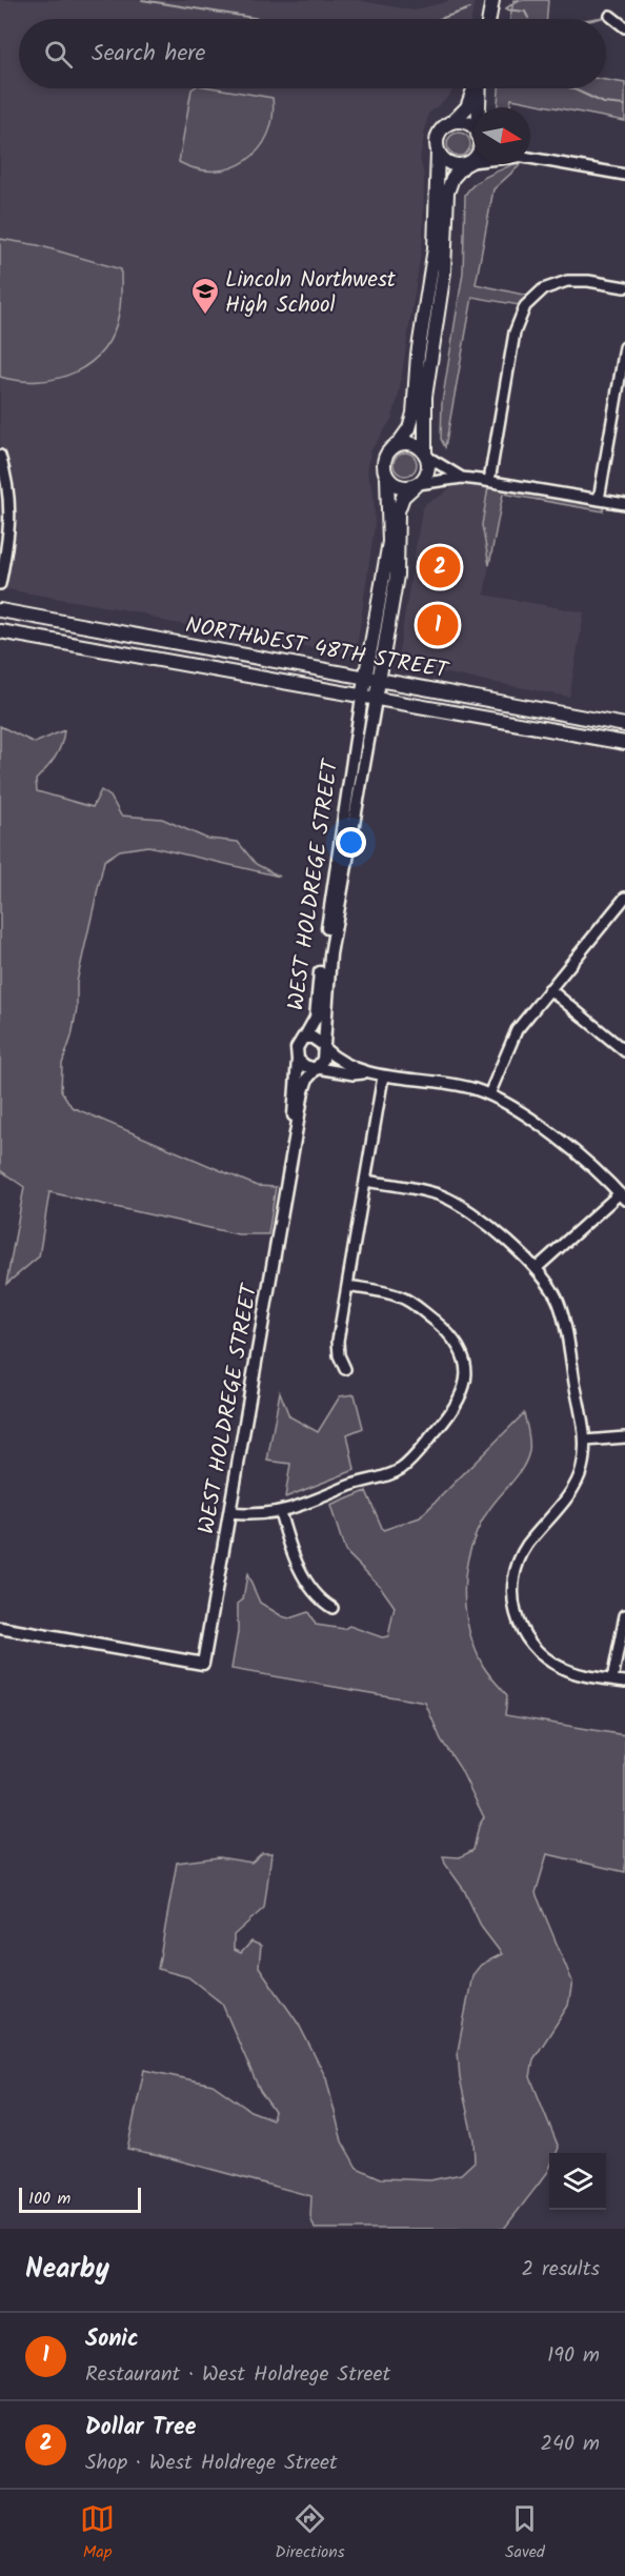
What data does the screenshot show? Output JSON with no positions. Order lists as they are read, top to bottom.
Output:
{
  "streets": {
    "main road": ["NORTHWEST 48TH STREET", "WEST HOLDREGE STREET"]
  },
  "crossings": [
    ["NORTHWEST 48TH STREET", "WEST HOLDREGE STREET"]
  ],
  "places": {
    "school or university": ["Lincoln Northwest High School"]
  },
  "scale_bar": "100 m",
  "north": "right",
  "page": {
    "search": "Search here",
    "pins": ["2", "1"],
    "scale": "100 m",
    "heading": ["Nearby", "2 results"],
    "list": [
      {
        "mark": "1",
        "name": "Sonic",
        "note": "Restaurant · West Holdrege Street",
        "value": "190 m"
      },
      {
        "mark": "2",
        "name": "Dollar Tree",
        "note": "Shop · West Holdrege Street",
        "value": "240 m"
      }
    ],
    "nav": ["Map", "Directions", "Saved"]
  }
}
